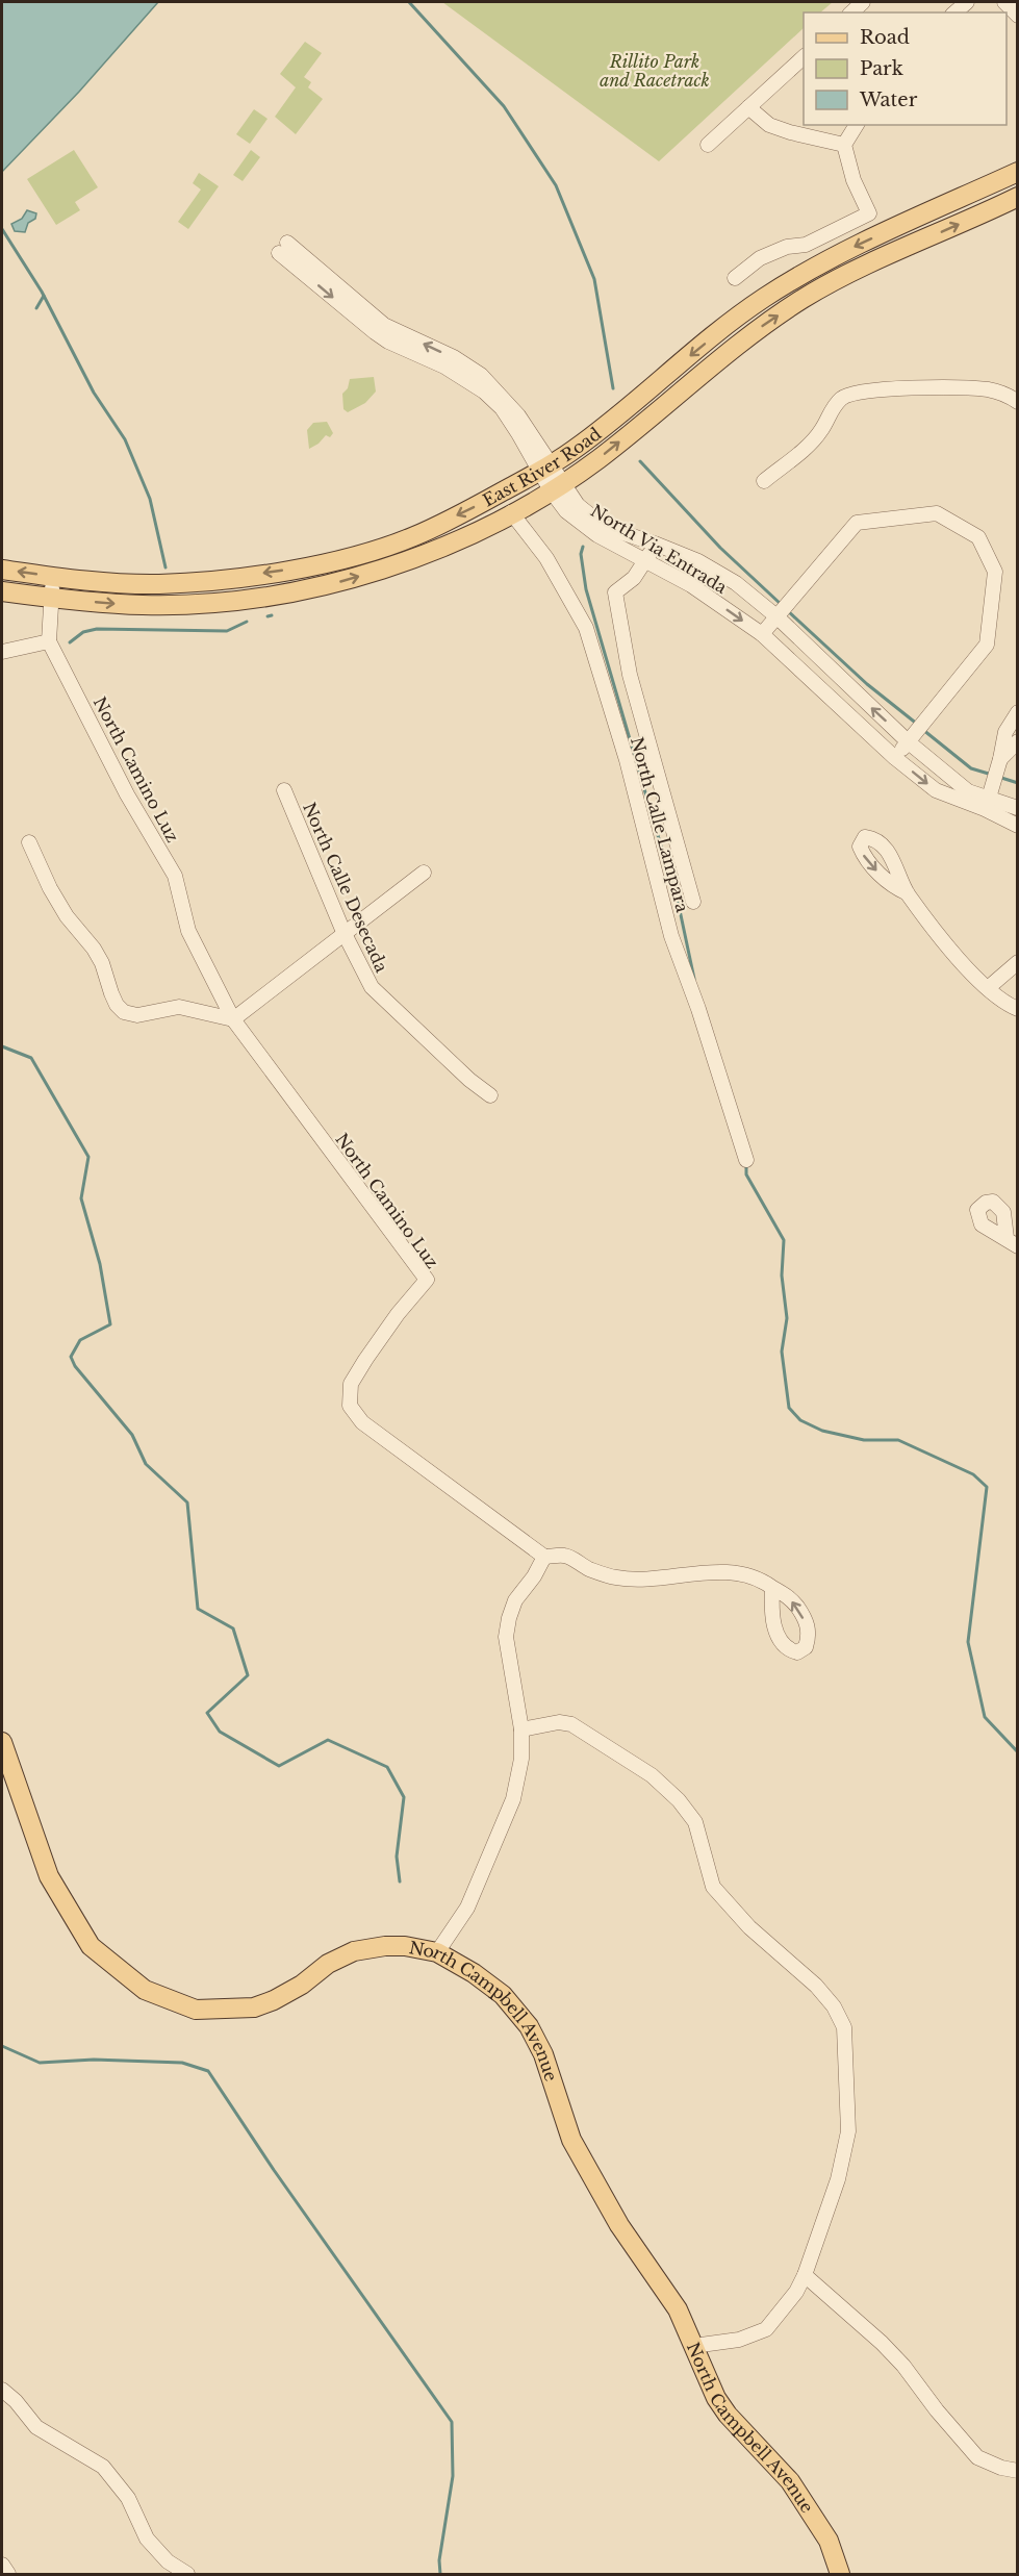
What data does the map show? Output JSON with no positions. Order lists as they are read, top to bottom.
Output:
{
  "streets": {
    "main road": ["East River Road", "North Campbell Avenue"],
    "street": [
      "North Via Entrada",
      "North Camino Luz",
      "North Calle Lampara",
      "North Calle Desecada"
    ]
  },
  "crossings": [
    ["East River Road", "North Via Entrada"],
    ["East River Road", "North Camino Luz"],
    ["East River Road", "North Calle Lampara"],
    ["North Via Entrada", "North Calle Lampara"]
  ],
  "parks": ["Rillito Park and Racetrack"],
  "legend": ["Road", "Park", "Water"]
}
